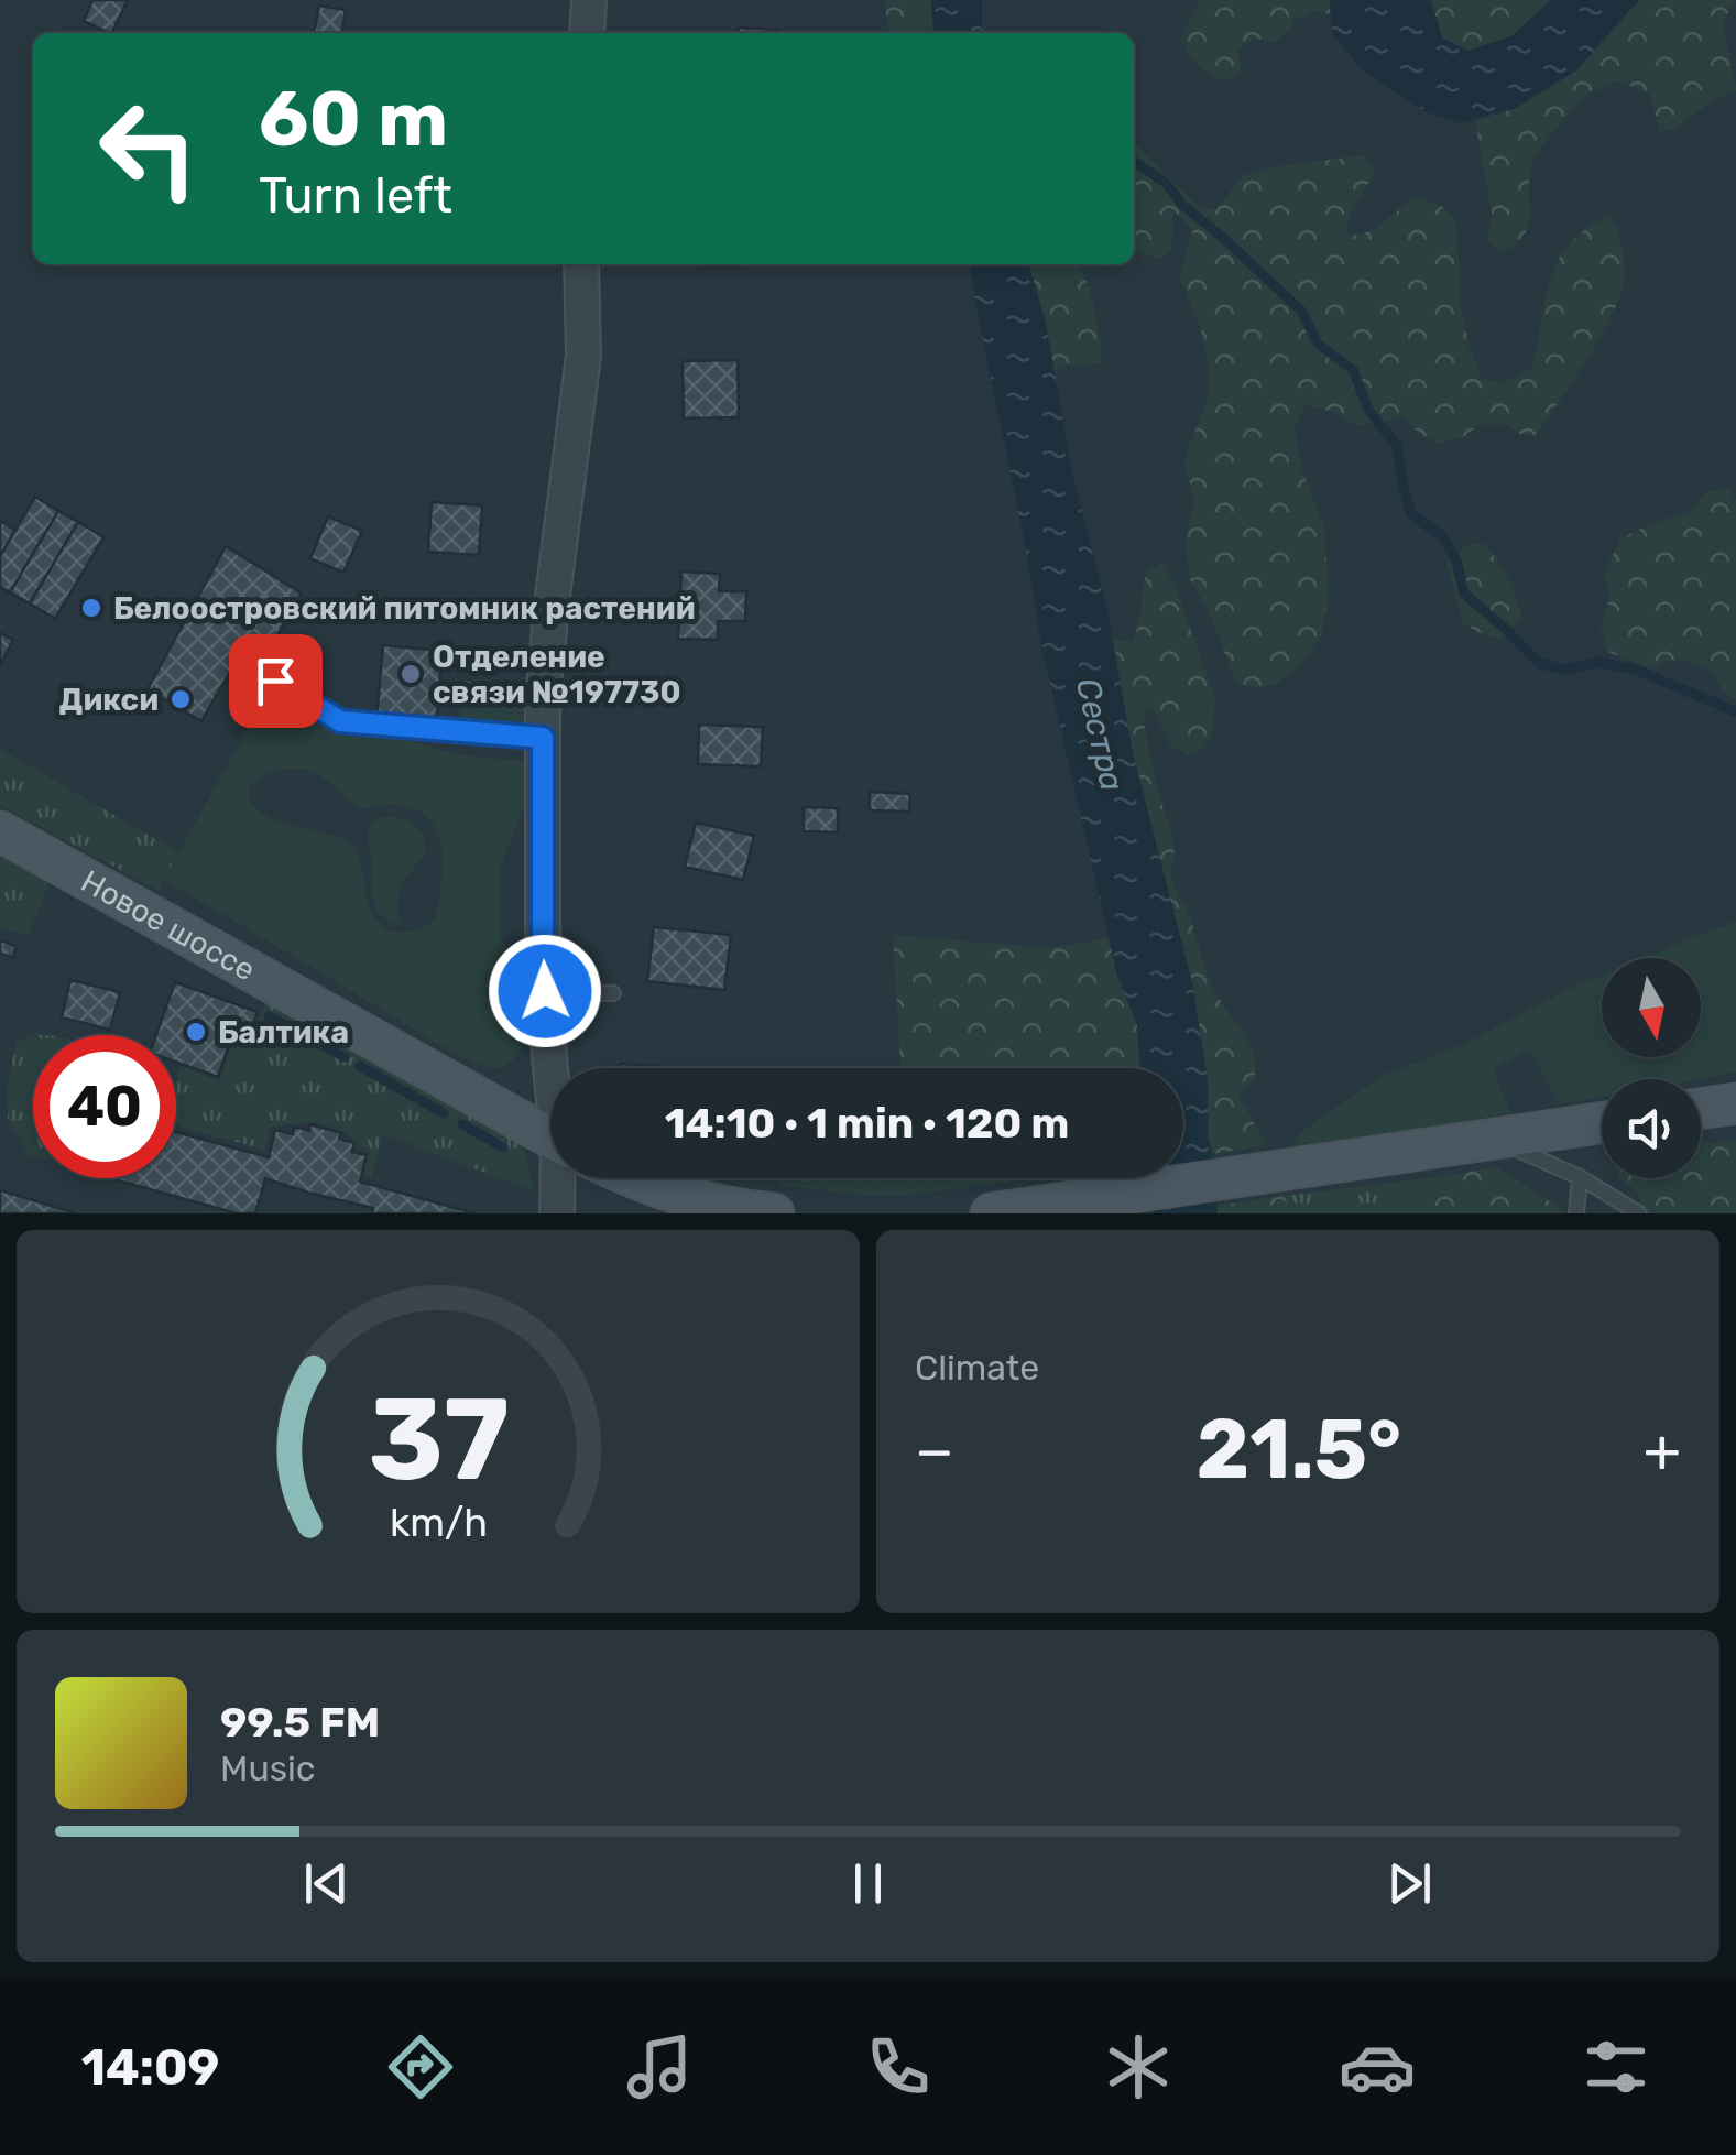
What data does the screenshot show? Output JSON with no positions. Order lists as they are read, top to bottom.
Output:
{
  "streets": {
    "main road": ["Новое шоссе"]
  },
  "water": ["Сестра"],
  "places": [
    "Белоостровский питомник растений",
    "Отделение связи №197730",
    "Дикси",
    "Балтика"
  ],
  "north": "bottom",
  "page": {
    "turn": ["60 m", "Turn left"],
    "limit": "40",
    "trip": "14:10 · 1 min · 120 m",
    "tile": "Climate",
    "heat": ["−", "21.5°", "+"],
    "song": ["99.5 FM", "Music"],
    "tabs": "14:09",
    "gauge": ["37", "km/h"]
  }
}
